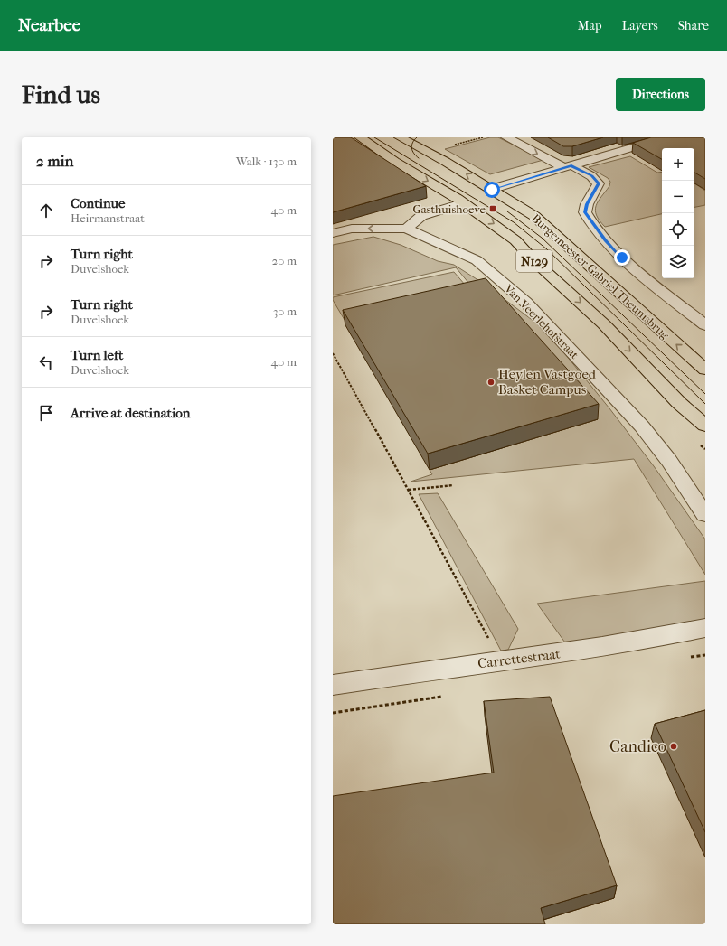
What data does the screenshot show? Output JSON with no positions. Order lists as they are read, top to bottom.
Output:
{
  "streets": {
    "main road": ["N129", "Burgemeester Gabriel Theunisbrug"],
    "street": ["Van Veerlehofstraat", "Carrettestraat"]
  },
  "crossings": [
    ["N129", "Burgemeester Gabriel Theunisbrug"]
  ],
  "places": {
    "transit": ["Gasthuishoeve"],
    "other": ["Heylen Vastgoed Basket Campus", "Candico"]
  },
  "page": {
    "header": "Nearbee",
    "nav": ["Map", "Layers", "Share"],
    "buttons": "Directions",
    "title": "Find us",
    "heading": ["2 min", "Walk · 130 m"],
    "map_buttons": ["+", "−"],
    "list": [
      ["Continue", "Heirmanstraat", "40 m"],
      ["Turn right", "Duvelshoek", "20 m"],
      ["Turn right", "Duvelshoek", "30 m"],
      ["Turn left", "Duvelshoek", "40 m"],
      "Arrive at destination"
    ]
  }
}
